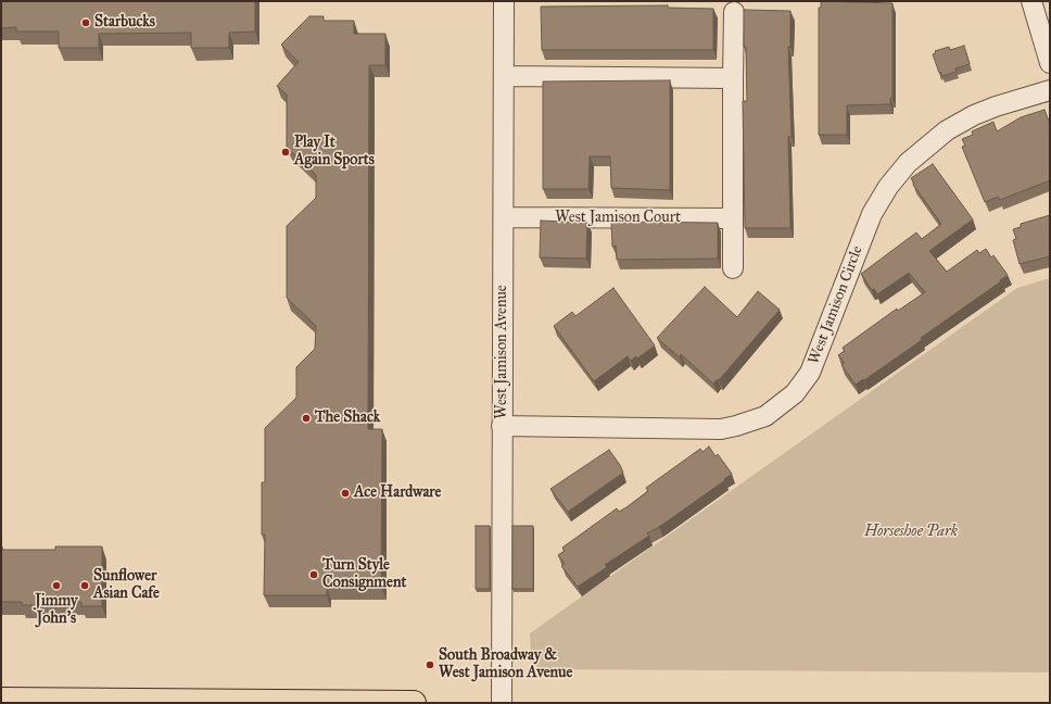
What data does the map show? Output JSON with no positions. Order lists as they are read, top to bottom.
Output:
{
  "streets": {
    "street": ["West Jamison Court", "West Jamison Circle", "West Jamison Avenue"]
  },
  "crossings": [
    ["West Jamison Court", "West Jamison Avenue"],
    ["West Jamison Circle", "West Jamison Avenue"]
  ],
  "parks": ["Horseshoe Park"],
  "places": [
    "Starbucks",
    "Play It Again Sports",
    "The Shack",
    "Ace Hardware",
    "Turn Style Consignment",
    "Jimmy John's",
    "Sunflower Asian Cafe",
    "South Broadway & West Jamison Avenue"
  ]
}
